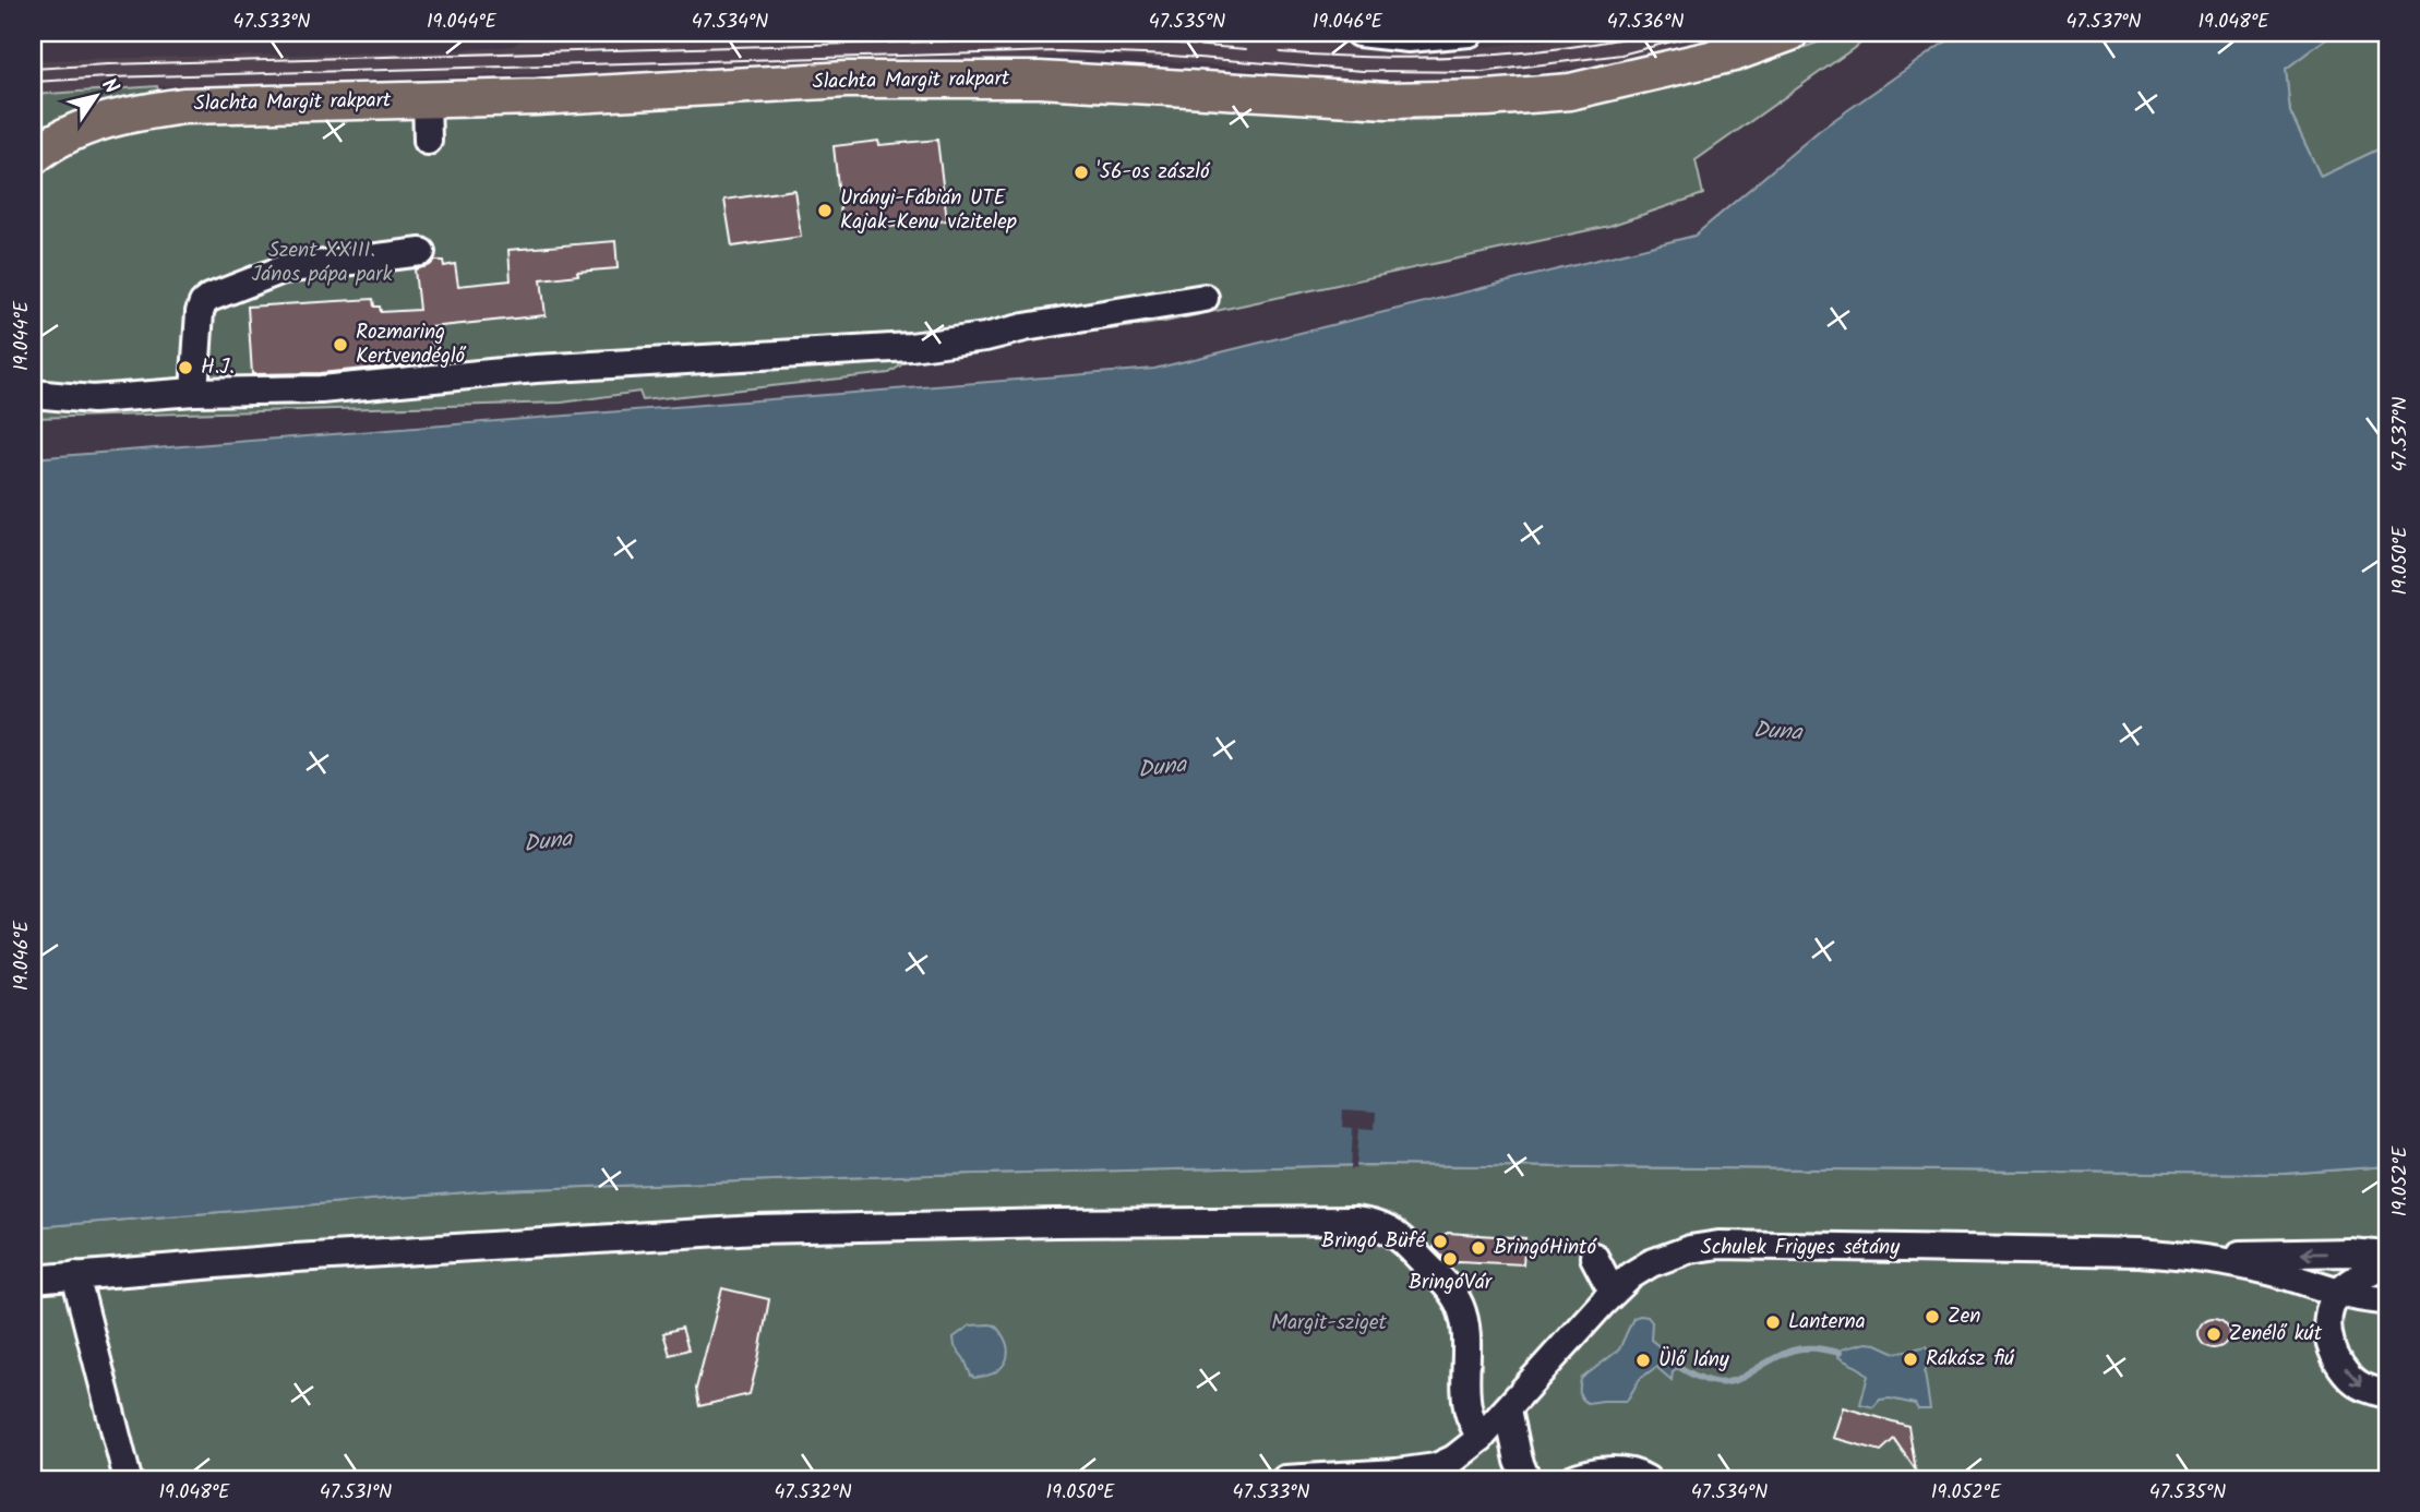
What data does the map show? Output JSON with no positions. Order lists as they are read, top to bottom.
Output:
{
  "streets": {
    "main road": ["Slachta Margit rakpart"],
    "street": ["Schulek Frigyes sétány"]
  },
  "water": ["Duna"],
  "parks": ["Szent XXIII. János pápa park", "Margit-sziget"],
  "places": [
    "'56-os zászló",
    "Urányi-Fábián UTE Kajak-Kenu vízitelep",
    "Rozmaring Kertvendéglő",
    "H.J.",
    "Bringó Büfé",
    "BringóHintó",
    "BringóVár",
    "Zen",
    "Lanterna",
    "Zenélő kút",
    "Rákász fiú",
    "Ülő lány"
  ],
  "north": "top right",
  "coordinates": [
    "47.533°N",
    "19.044°E",
    "47.534°N",
    "47.535°N",
    "19.046°E",
    "47.536°N",
    "47.537°N",
    "19.048°E",
    "19.050°E",
    "19.052°E",
    "47.531°N",
    "47.532°N"
  ]
}
